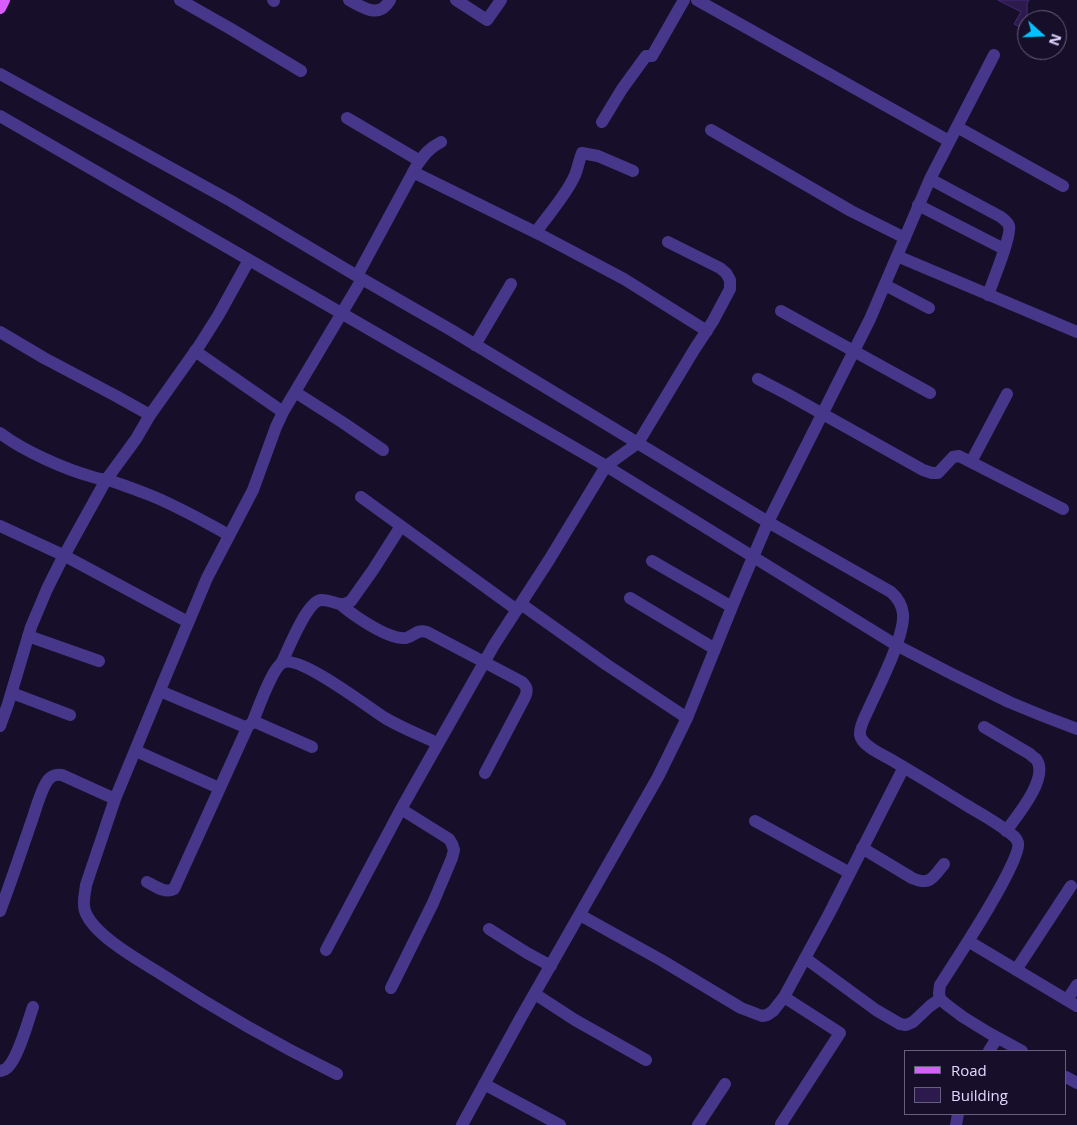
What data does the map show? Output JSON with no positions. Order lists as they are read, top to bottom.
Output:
{
  "legend": ["Road", "Building"],
  "north": "right"
}
